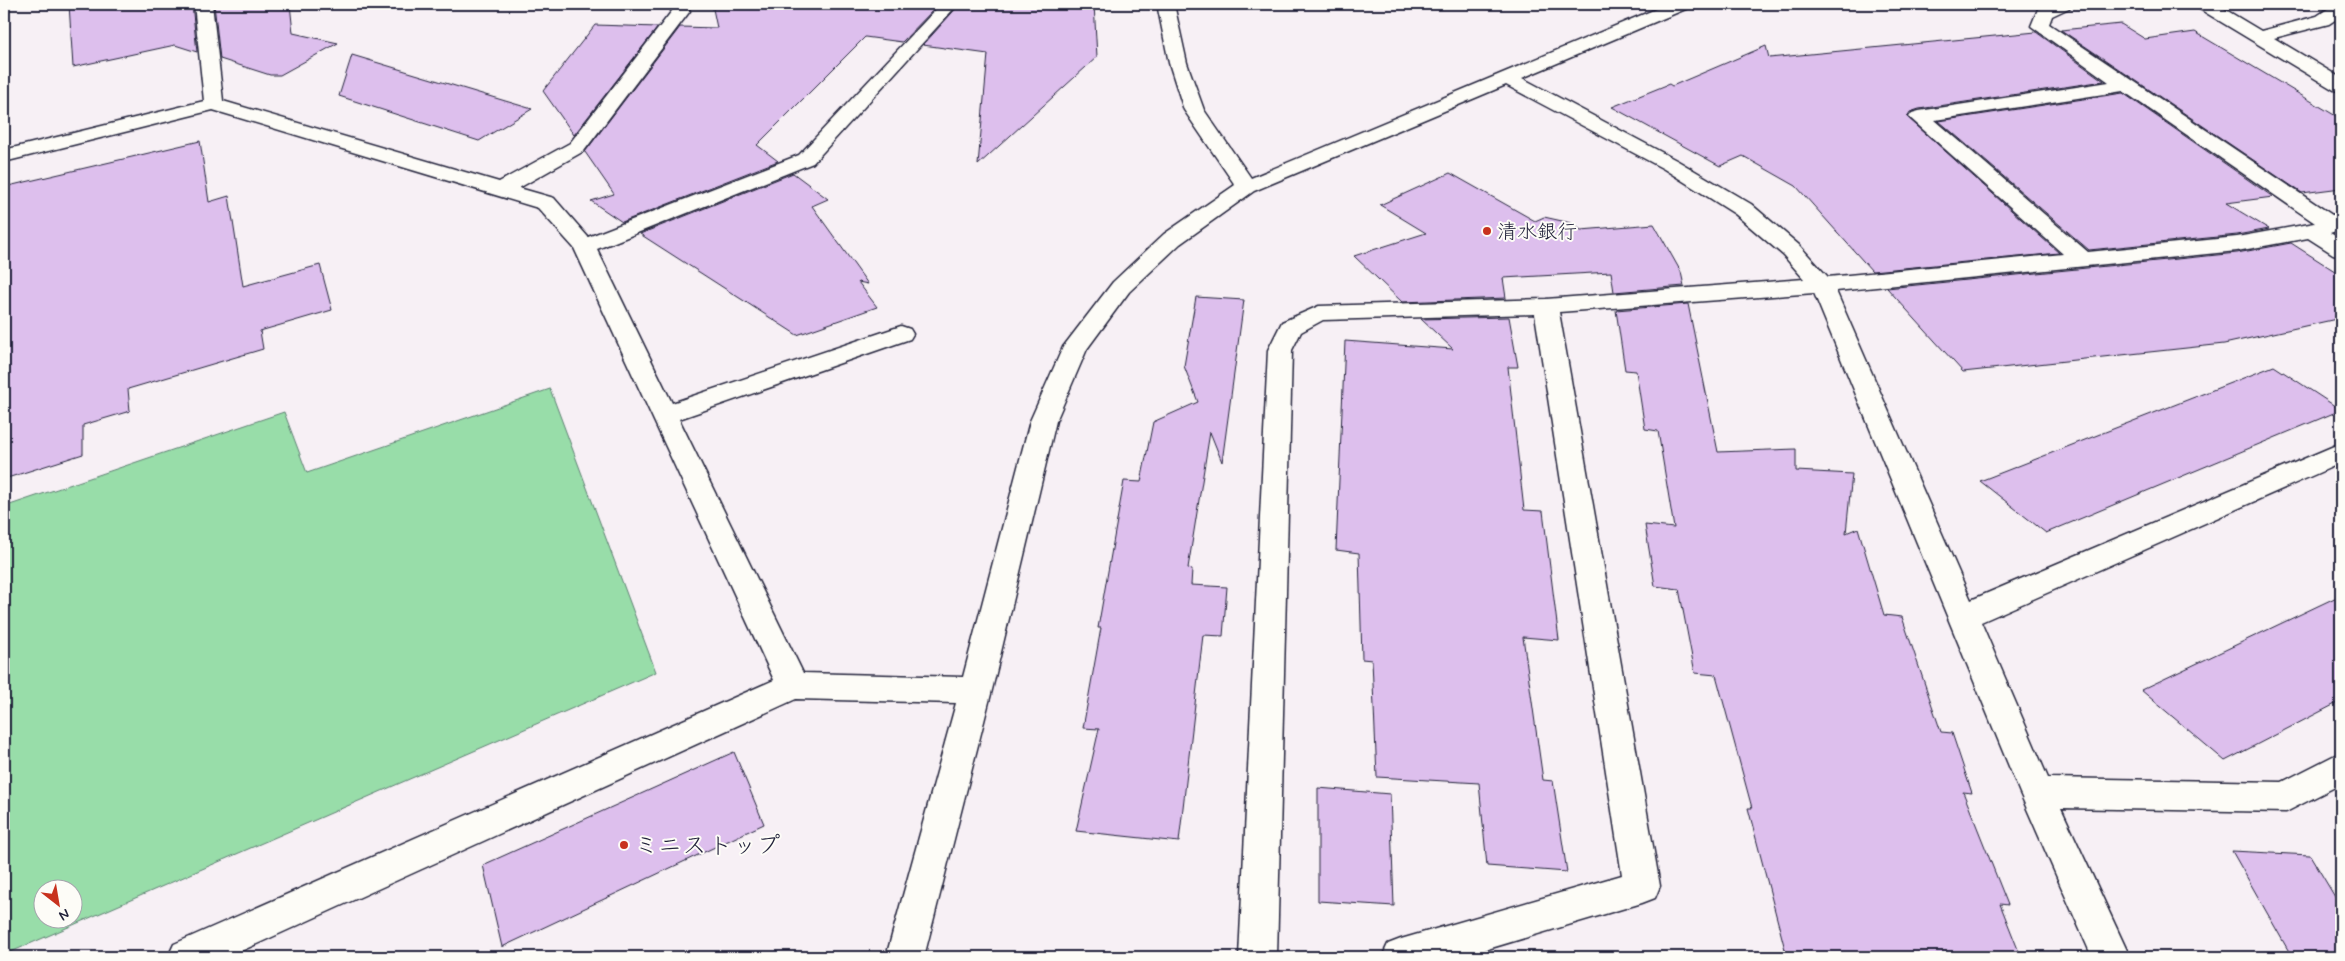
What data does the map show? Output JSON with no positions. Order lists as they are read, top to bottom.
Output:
{
  "places": ["清水銀行", "ミニストップ"],
  "north": "bottom right"
}
